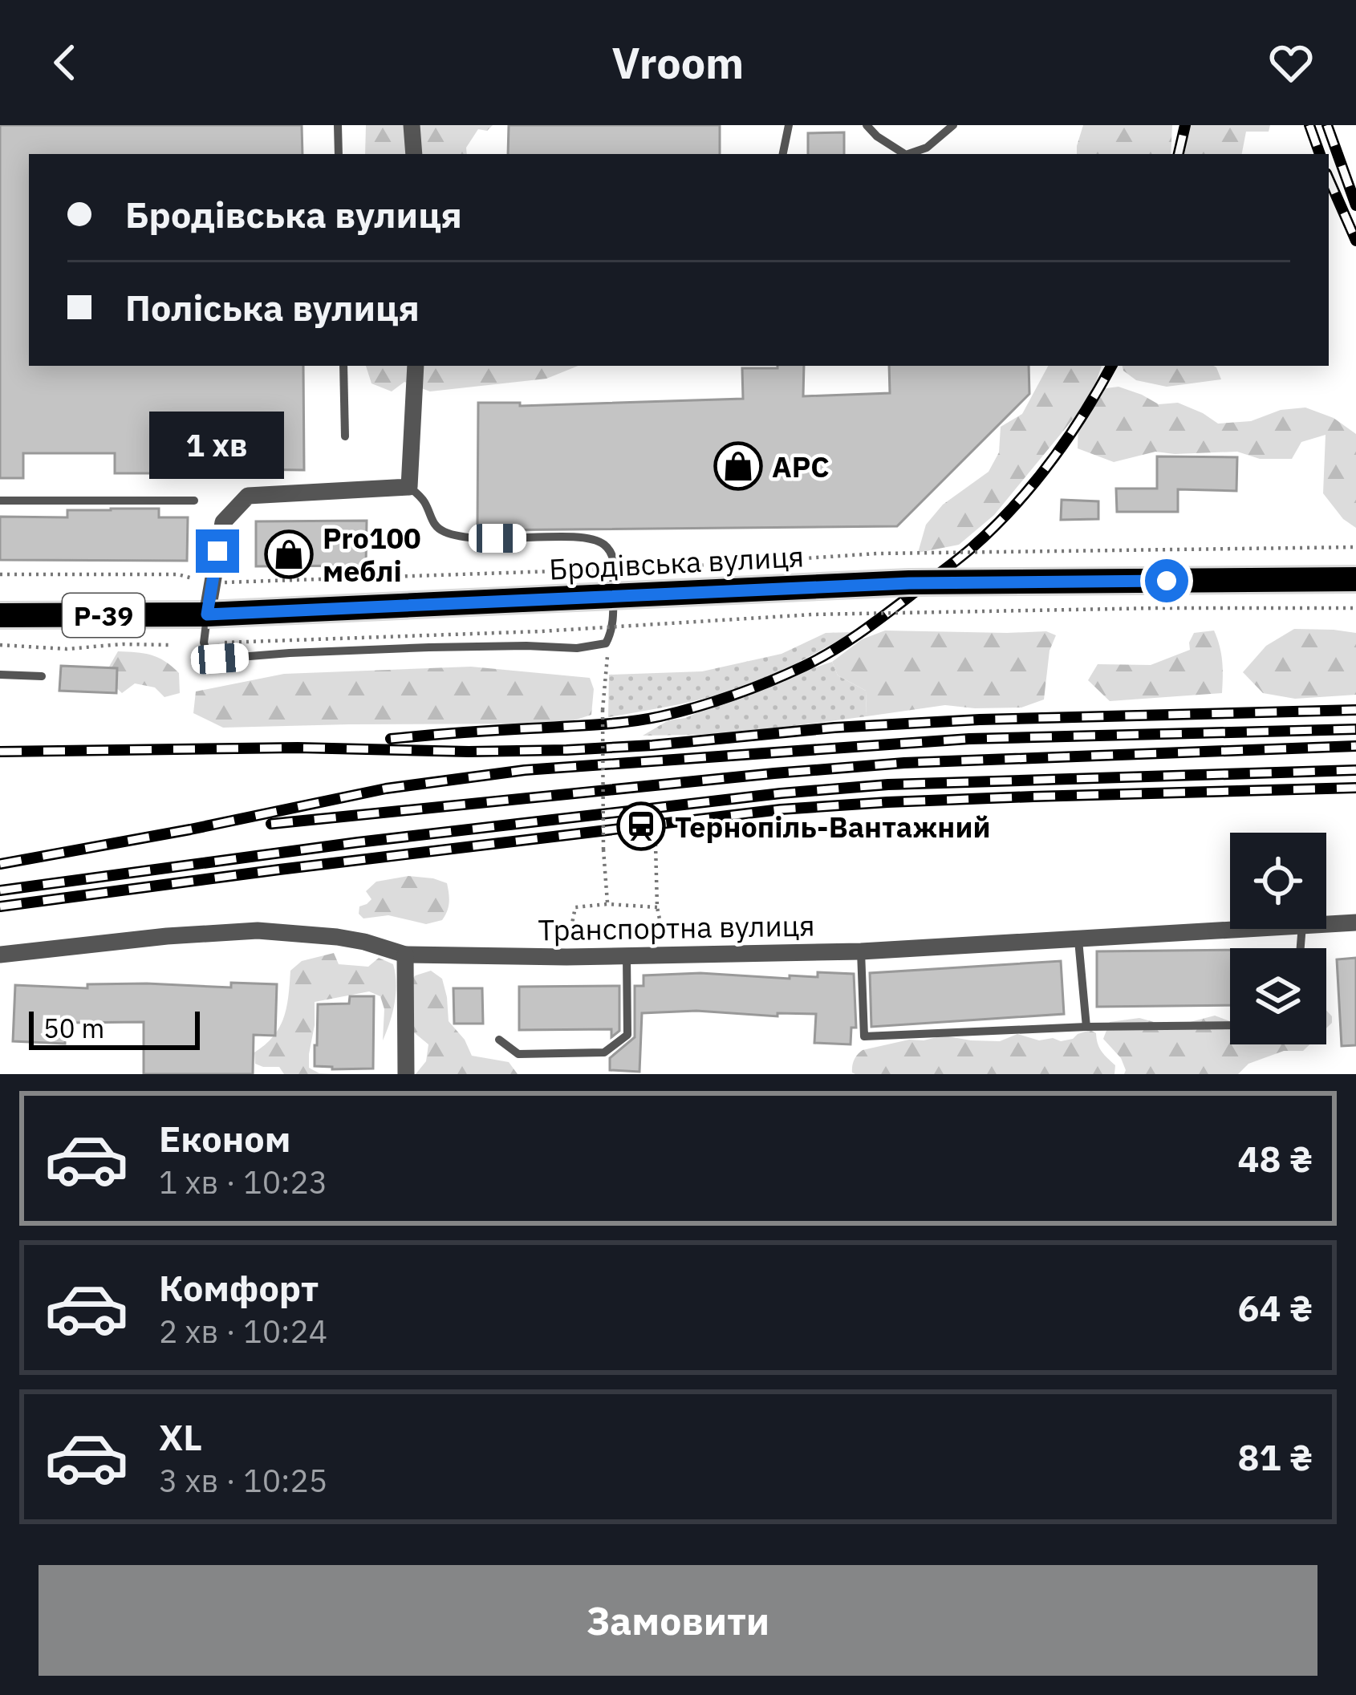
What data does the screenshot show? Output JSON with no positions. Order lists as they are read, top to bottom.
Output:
{
  "streets": {
    "main road": ["Бродівська вулиця", "Р-39"],
    "street": ["Транспортна вулиця"]
  },
  "places": {
    "shop": ["АРС", "Pro100 меблі"],
    "station": ["Тернопіль-Вантажний"]
  },
  "scale_bar": "50 m",
  "page": {
    "header": "Vroom",
    "banner": ["Бродівська вулиця", "Поліська вулиця"],
    "bubble": "1 хв",
    "scale": "50 m",
    "list": [
      {
        "name": "Економ",
        "note": "1 хв · 10:23",
        "value": "48 ₴"
      },
      {
        "name": "Комфорт",
        "note": "2 хв · 10:24",
        "value": "64 ₴"
      },
      {
        "name": "XL",
        "note": "3 хв · 10:25",
        "value": "81 ₴"
      }
    ],
    "buttons": "Замовити"
  }
}
